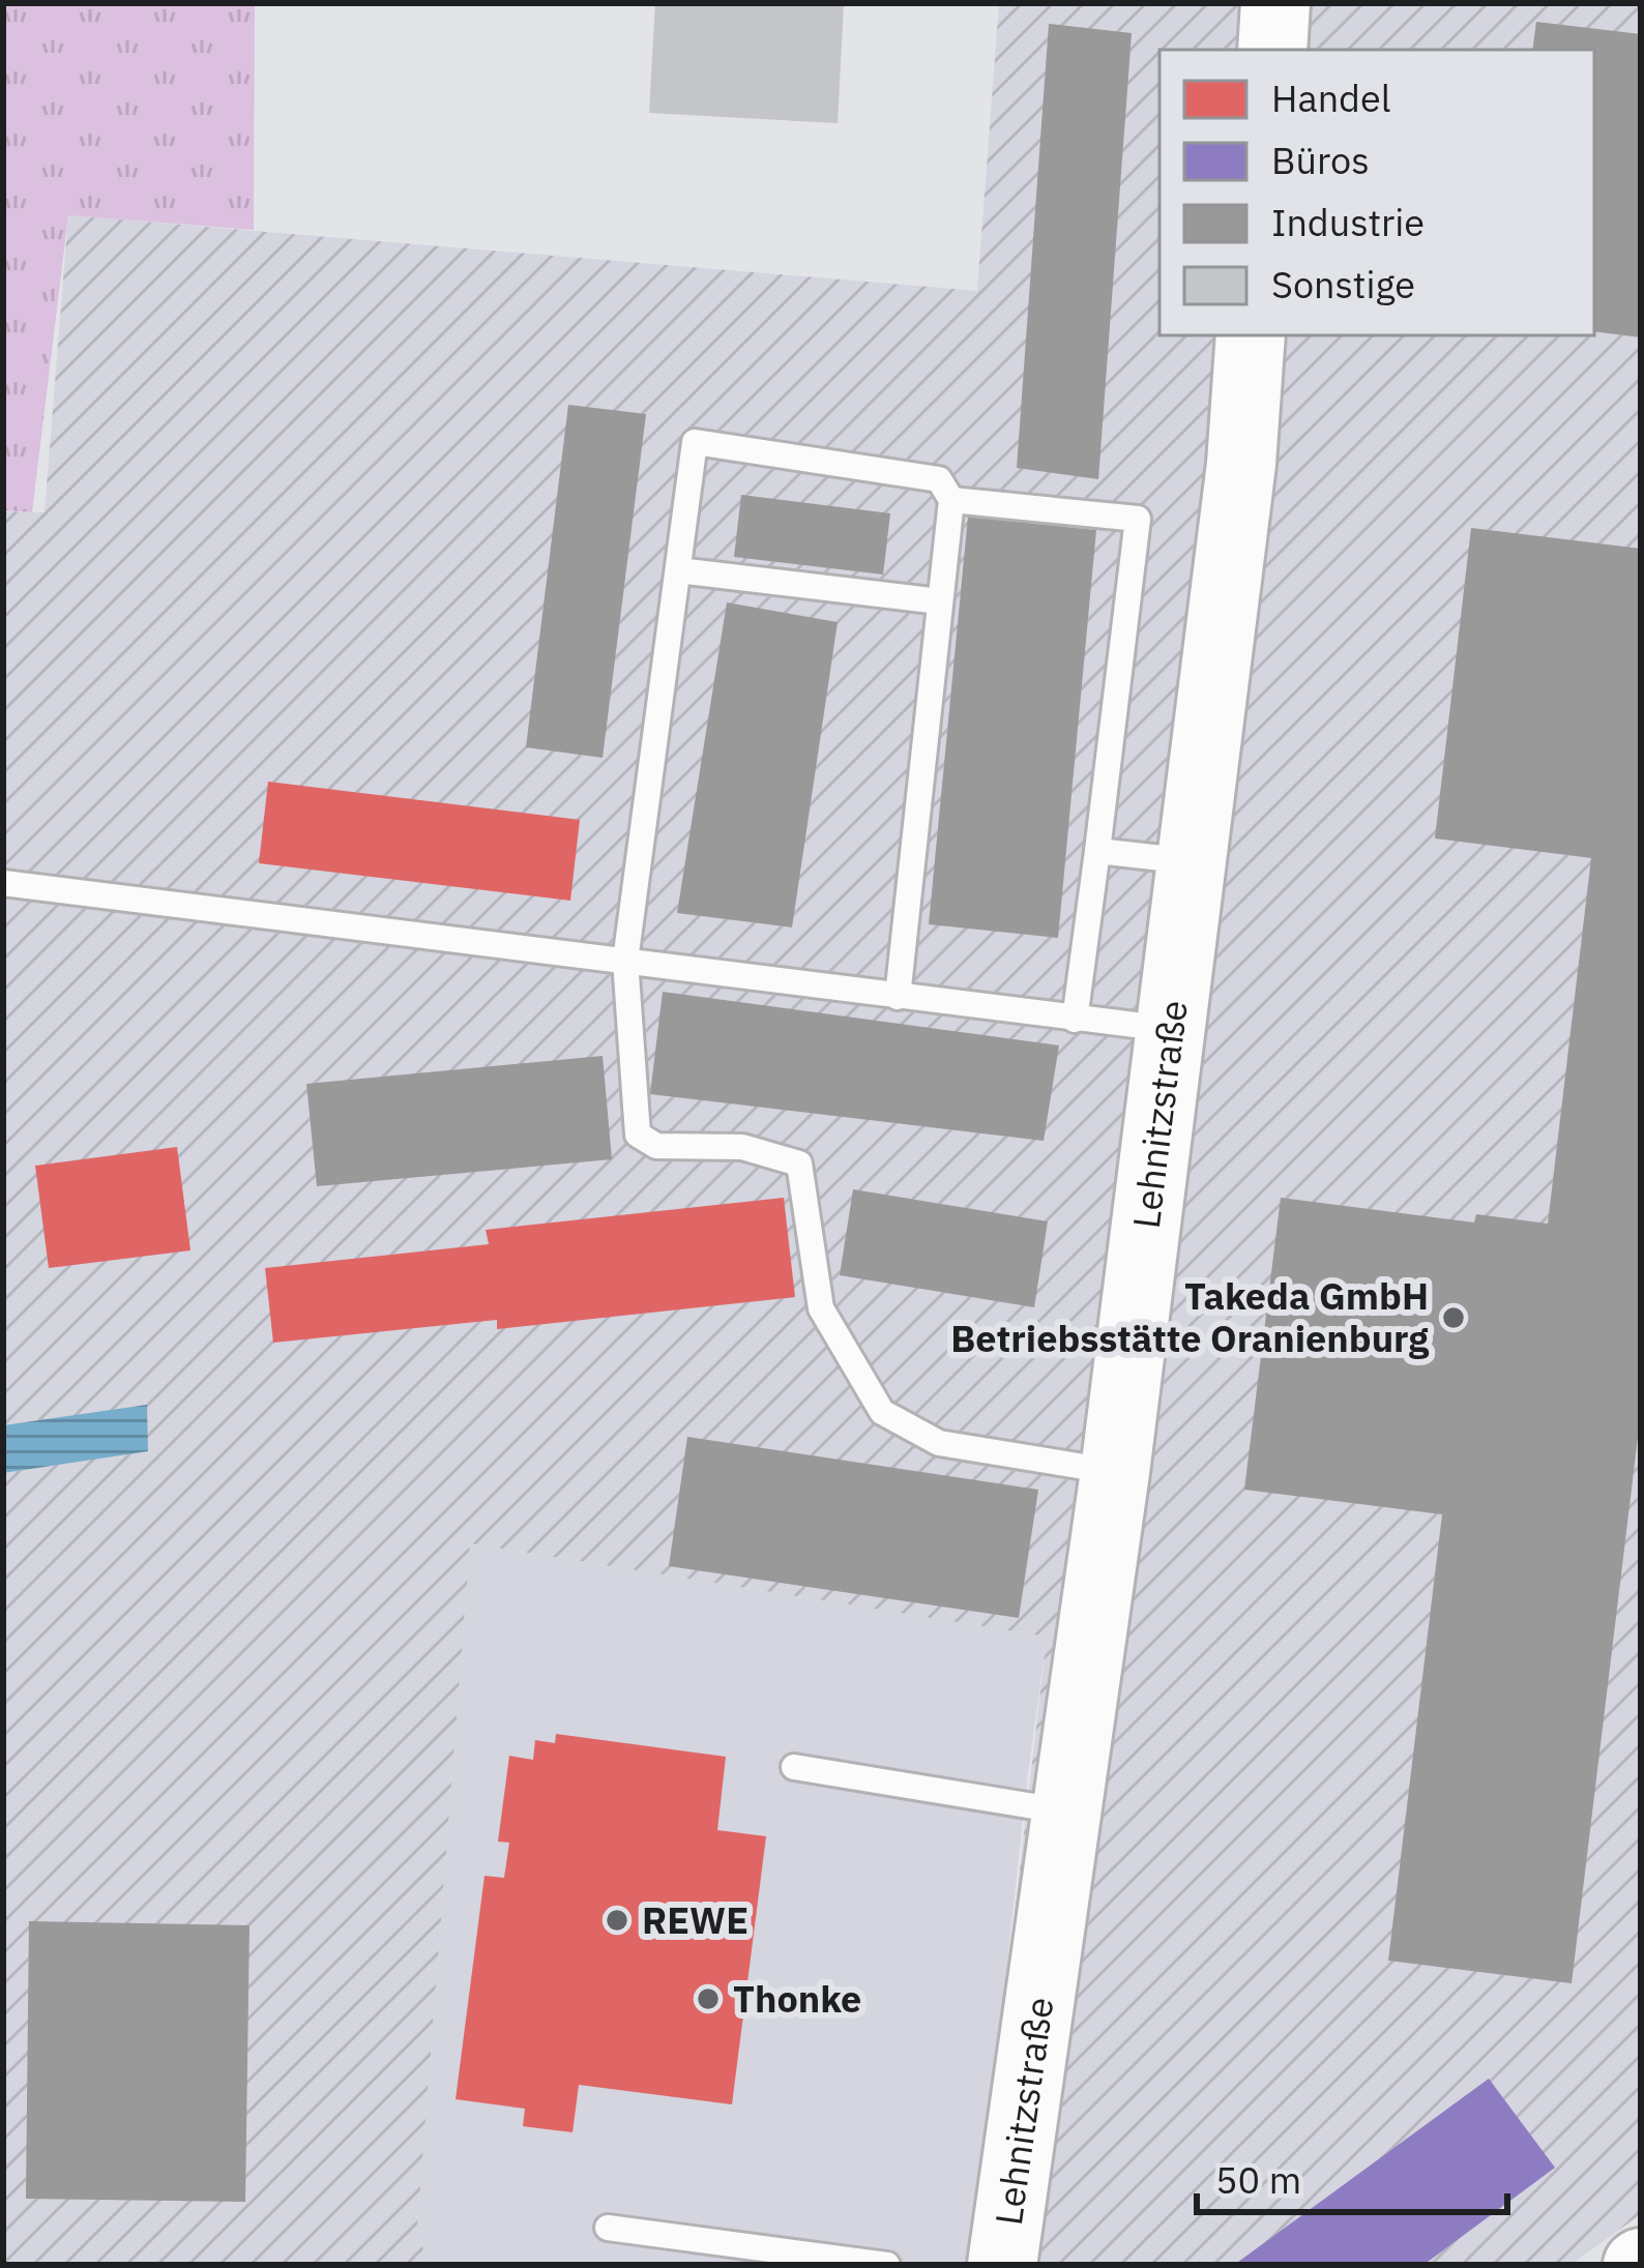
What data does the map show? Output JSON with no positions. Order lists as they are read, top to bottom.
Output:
{
  "streets": {
    "main road": ["Lehnitzstraße"]
  },
  "places": ["Takeda GmbH Betriebsstätte Oranienburg", "REWE", "Thonke"],
  "legend": [
    "Handel",
    "Büros",
    "Industrie",
    "Sonstige"
  ],
  "scale_bar": "50 m"
}
